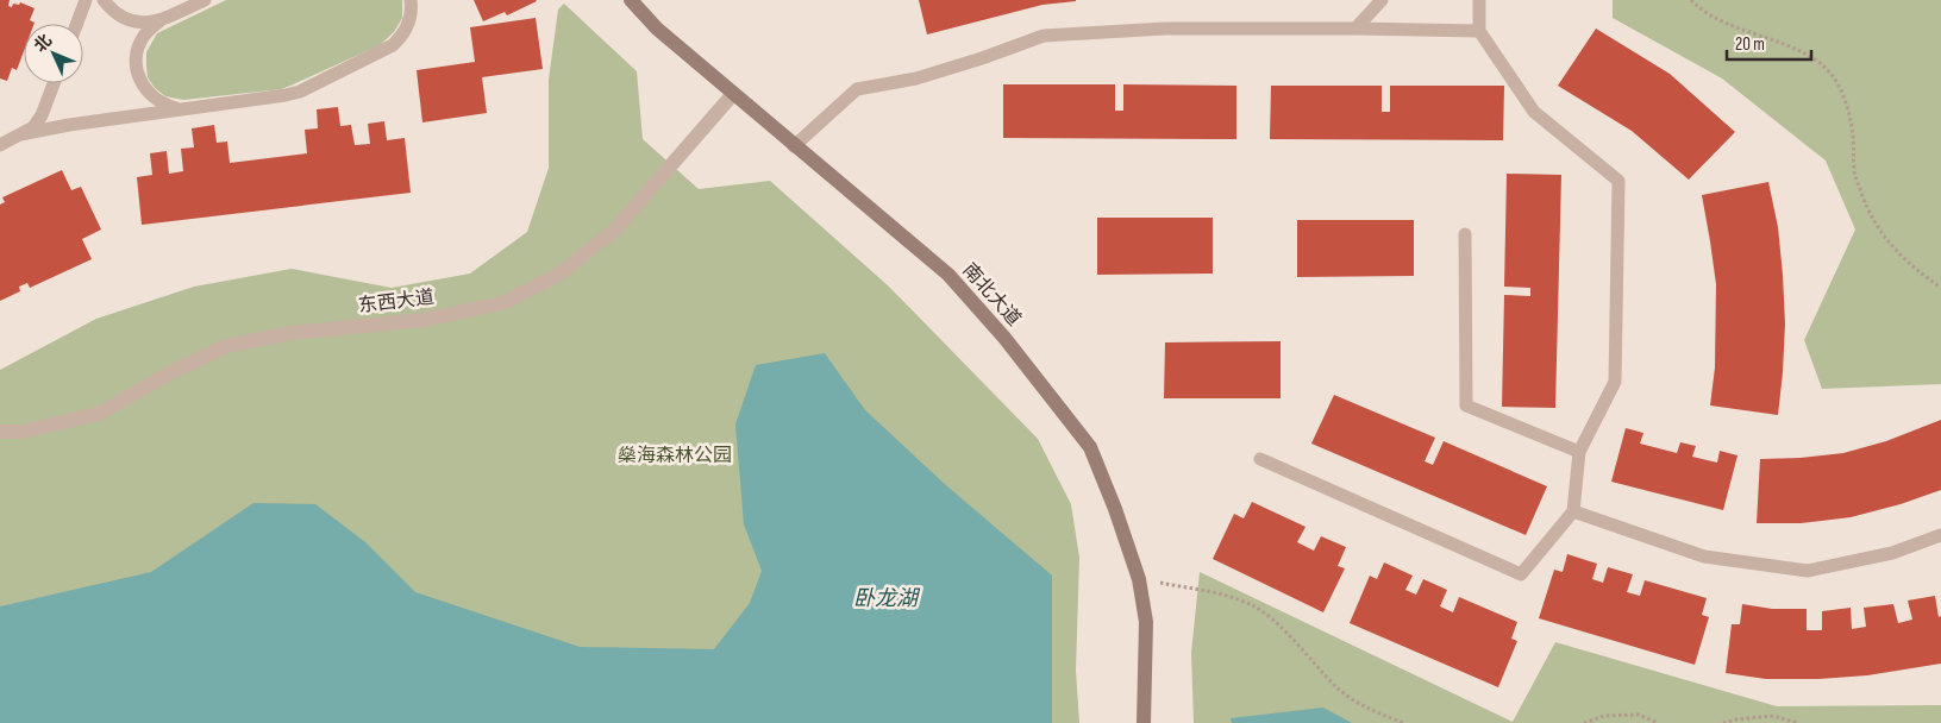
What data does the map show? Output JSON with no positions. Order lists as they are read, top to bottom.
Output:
{
  "streets": {
    "street": ["南北大道", "东西大道"]
  },
  "crossings": [
    ["南北大道", "东西大道"]
  ],
  "water": ["卧龙湖"],
  "parks": ["燊海森林公园"],
  "scale_bar": "20 m",
  "north": "top left"
}
